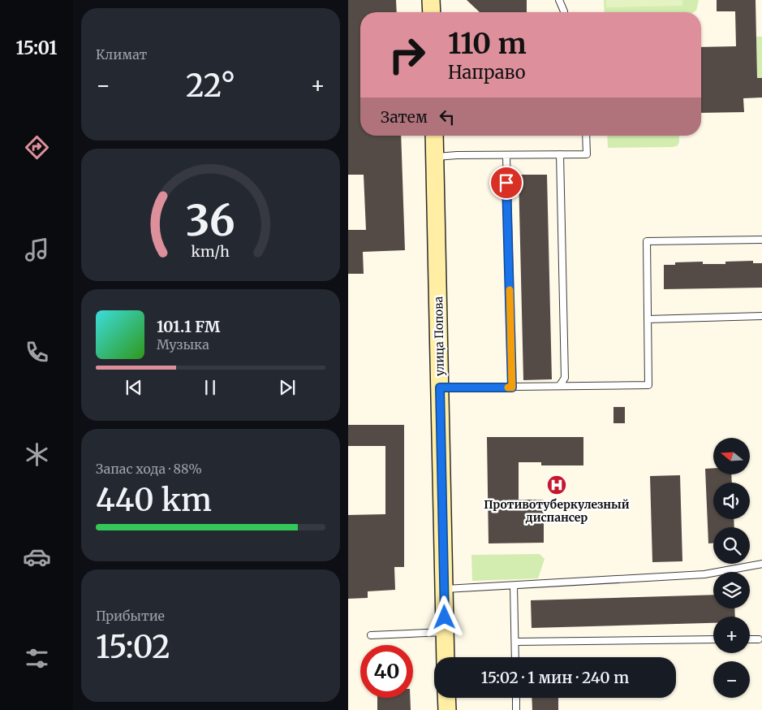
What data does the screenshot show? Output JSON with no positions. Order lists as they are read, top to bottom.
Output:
{
  "streets": {
    "street": ["улица Попова"]
  },
  "places": {
    "hospital": ["Противотуберкулезный диспансер"]
  },
  "north": "left",
  "page": {
    "tabs": "15:01",
    "tile": [
      "Климат",
      ["Запас хода · 88%", "440 km"],
      ["Прибытие", "15:02"]
    ],
    "turn": ["110 m", "Направо"],
    "heat": ["−", "22°", "+"],
    "then": "Затем",
    "song": ["101.1 FM", "Музыка"],
    "map_buttons": ["+", "−"],
    "limit": "40",
    "trip": "15:02 · 1 мин · 240 m",
    "gauge": ["36", "km/h"]
  }
}
